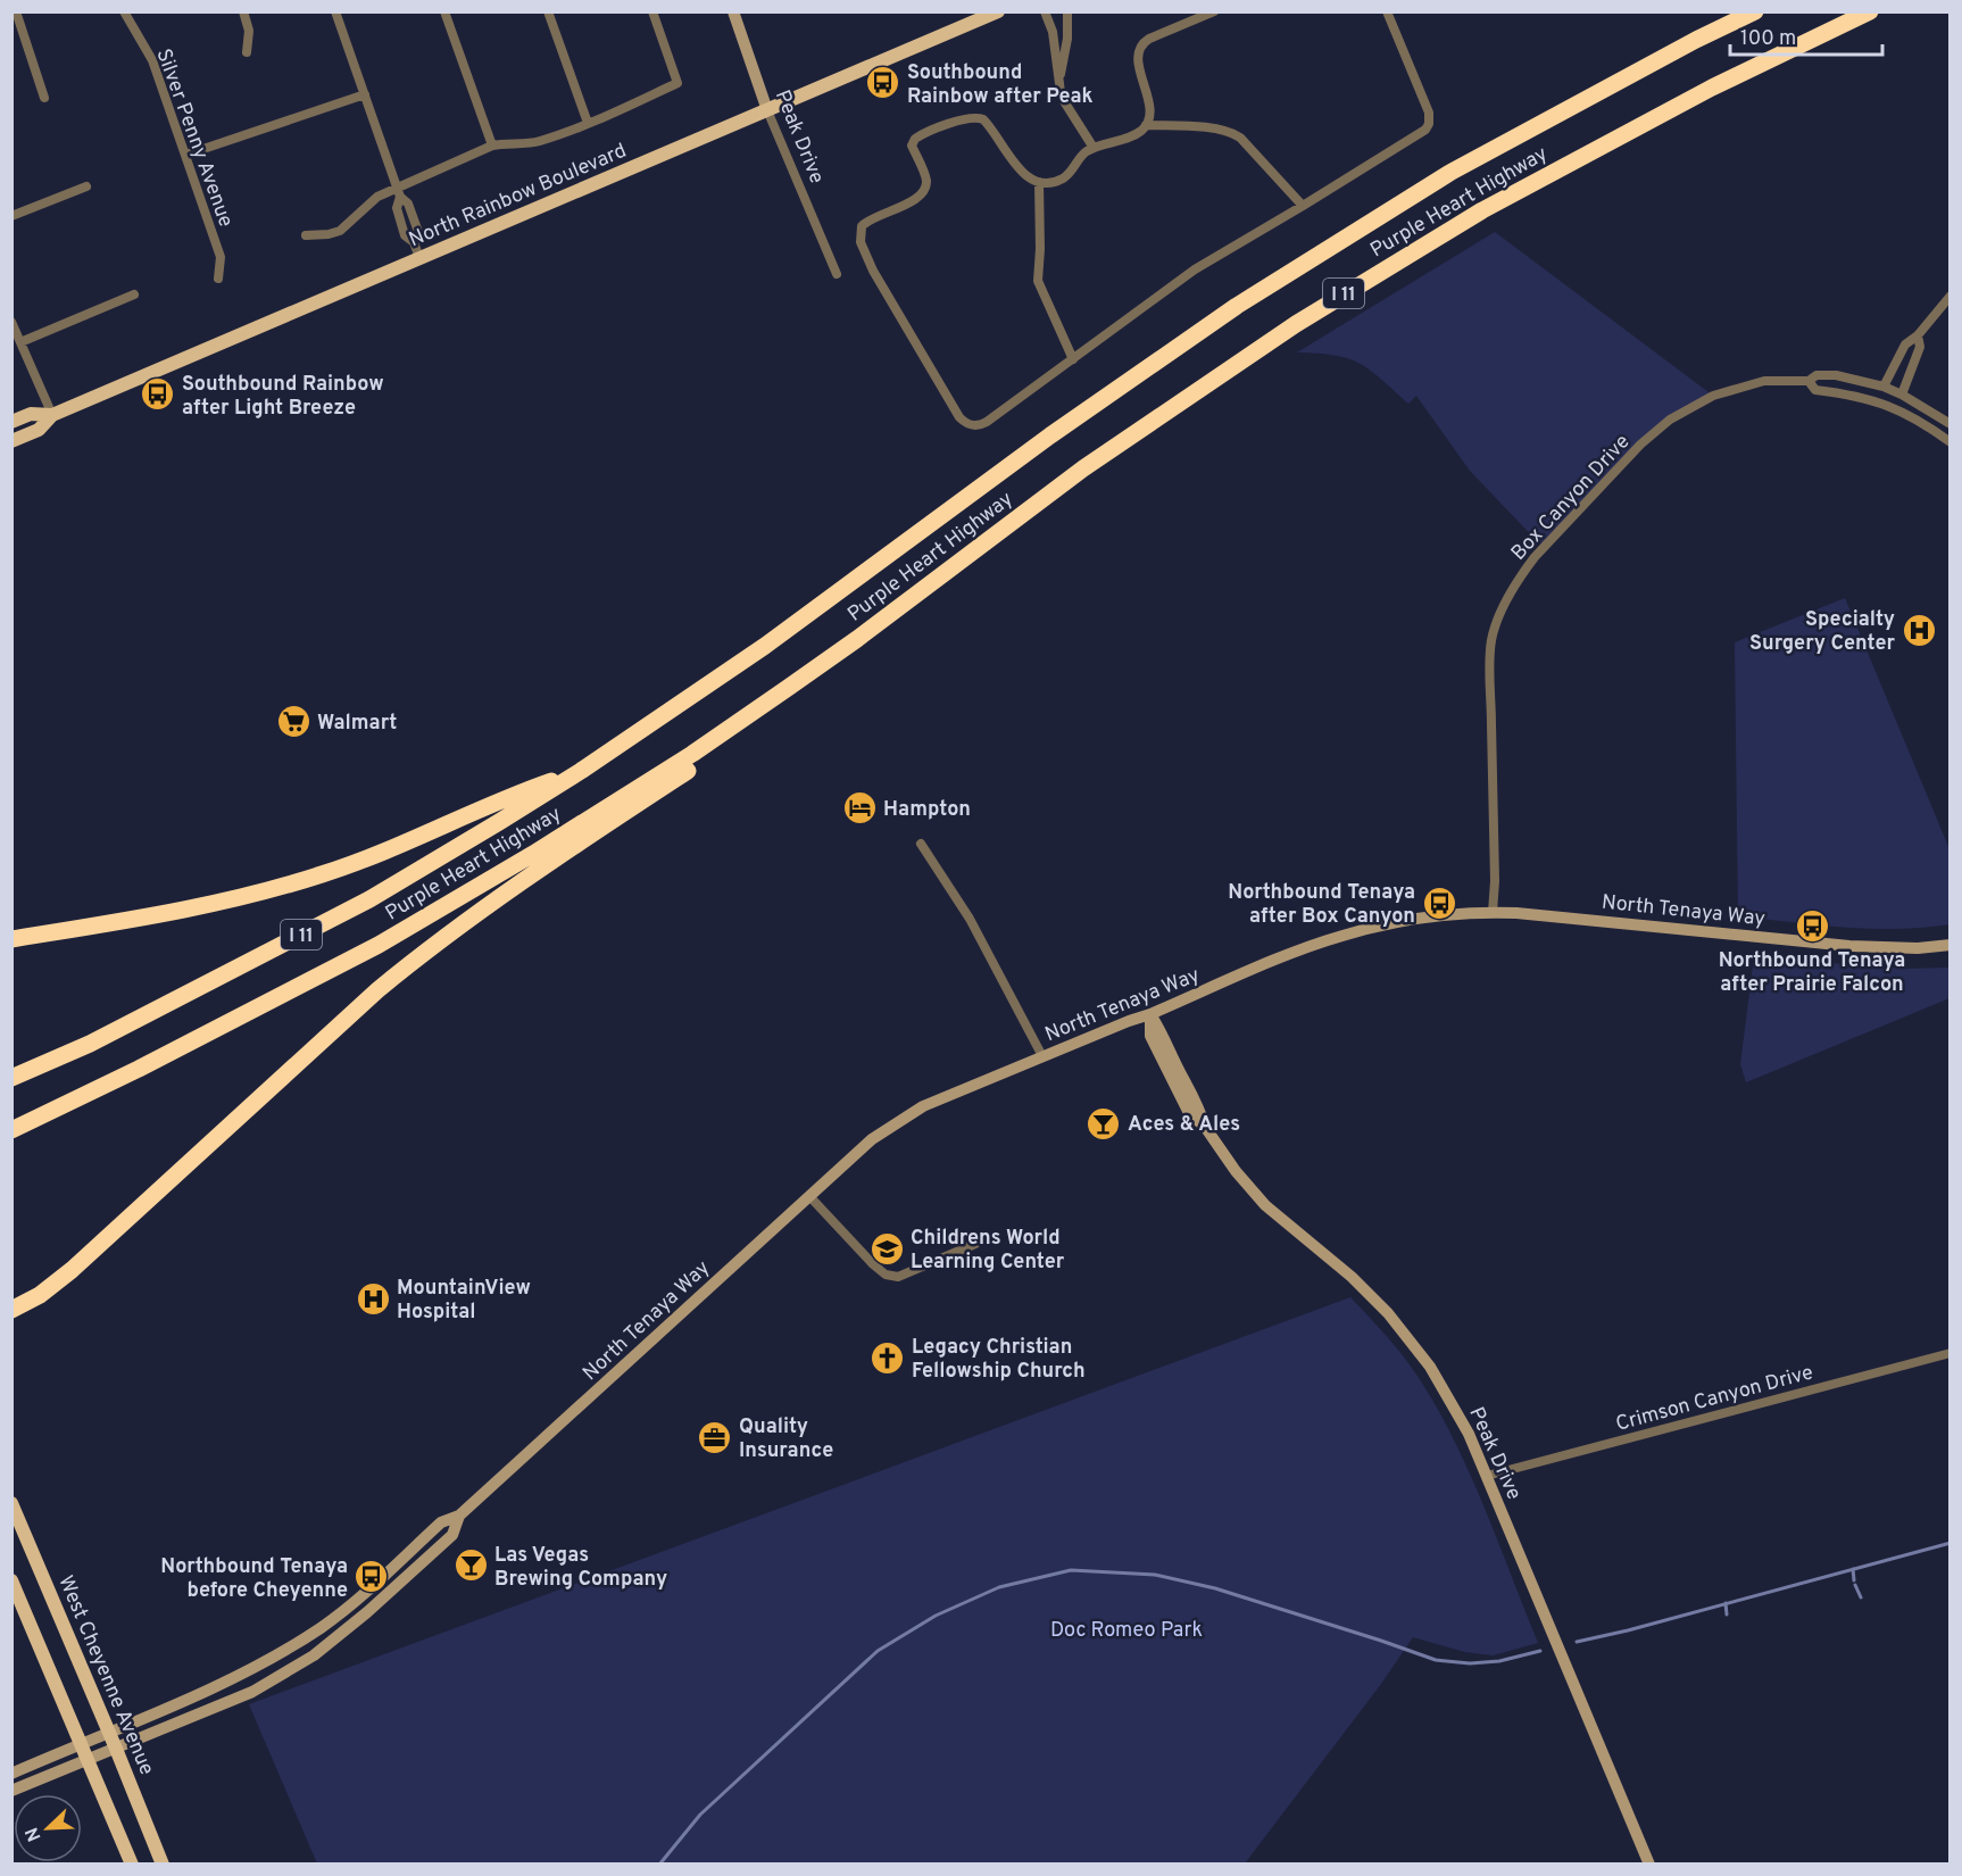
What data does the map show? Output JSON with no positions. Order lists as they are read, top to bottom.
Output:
{
  "streets": {
    "highway": ["Purple Heart Highway", "I 11"],
    "main road": [
      "Peak Drive",
      "North Rainbow Boulevard",
      "North Tenaya Way",
      "West Cheyenne Avenue"
    ],
    "street": ["Silver Penny Avenue", "Box Canyon Drive", "Crimson Canyon Drive"]
  },
  "crossings": [
    ["Peak Drive", "North Rainbow Boulevard"],
    ["Peak Drive", "North Tenaya Way"],
    ["Peak Drive", "Crimson Canyon Drive"],
    ["Box Canyon Drive", "North Tenaya Way"],
    ["North Tenaya Way", "West Cheyenne Avenue"]
  ],
  "parks": ["Doc Romeo Park"],
  "places": {
    "bus stop": [
      "Southbound Rainbow after Peak",
      "Southbound Rainbow after Light Breeze",
      "Northbound Tenaya after Box Canyon",
      "Northbound Tenaya after Prairie Falcon",
      "Northbound Tenaya before Cheyenne"
    ],
    "hospital": ["Specialty Surgery Center", "MountainView Hospital"],
    "supermarket": ["Walmart"],
    "hotel": ["Hampton"],
    "bar": ["Aces & Ales", "Las Vegas Brewing Company"],
    "school or university": ["Childrens World Learning Center"],
    "church": ["Legacy Christian Fellowship Church"],
    "office": ["Quality Insurance"]
  },
  "scale_bar": "100 m",
  "north": "bottom left"
}
